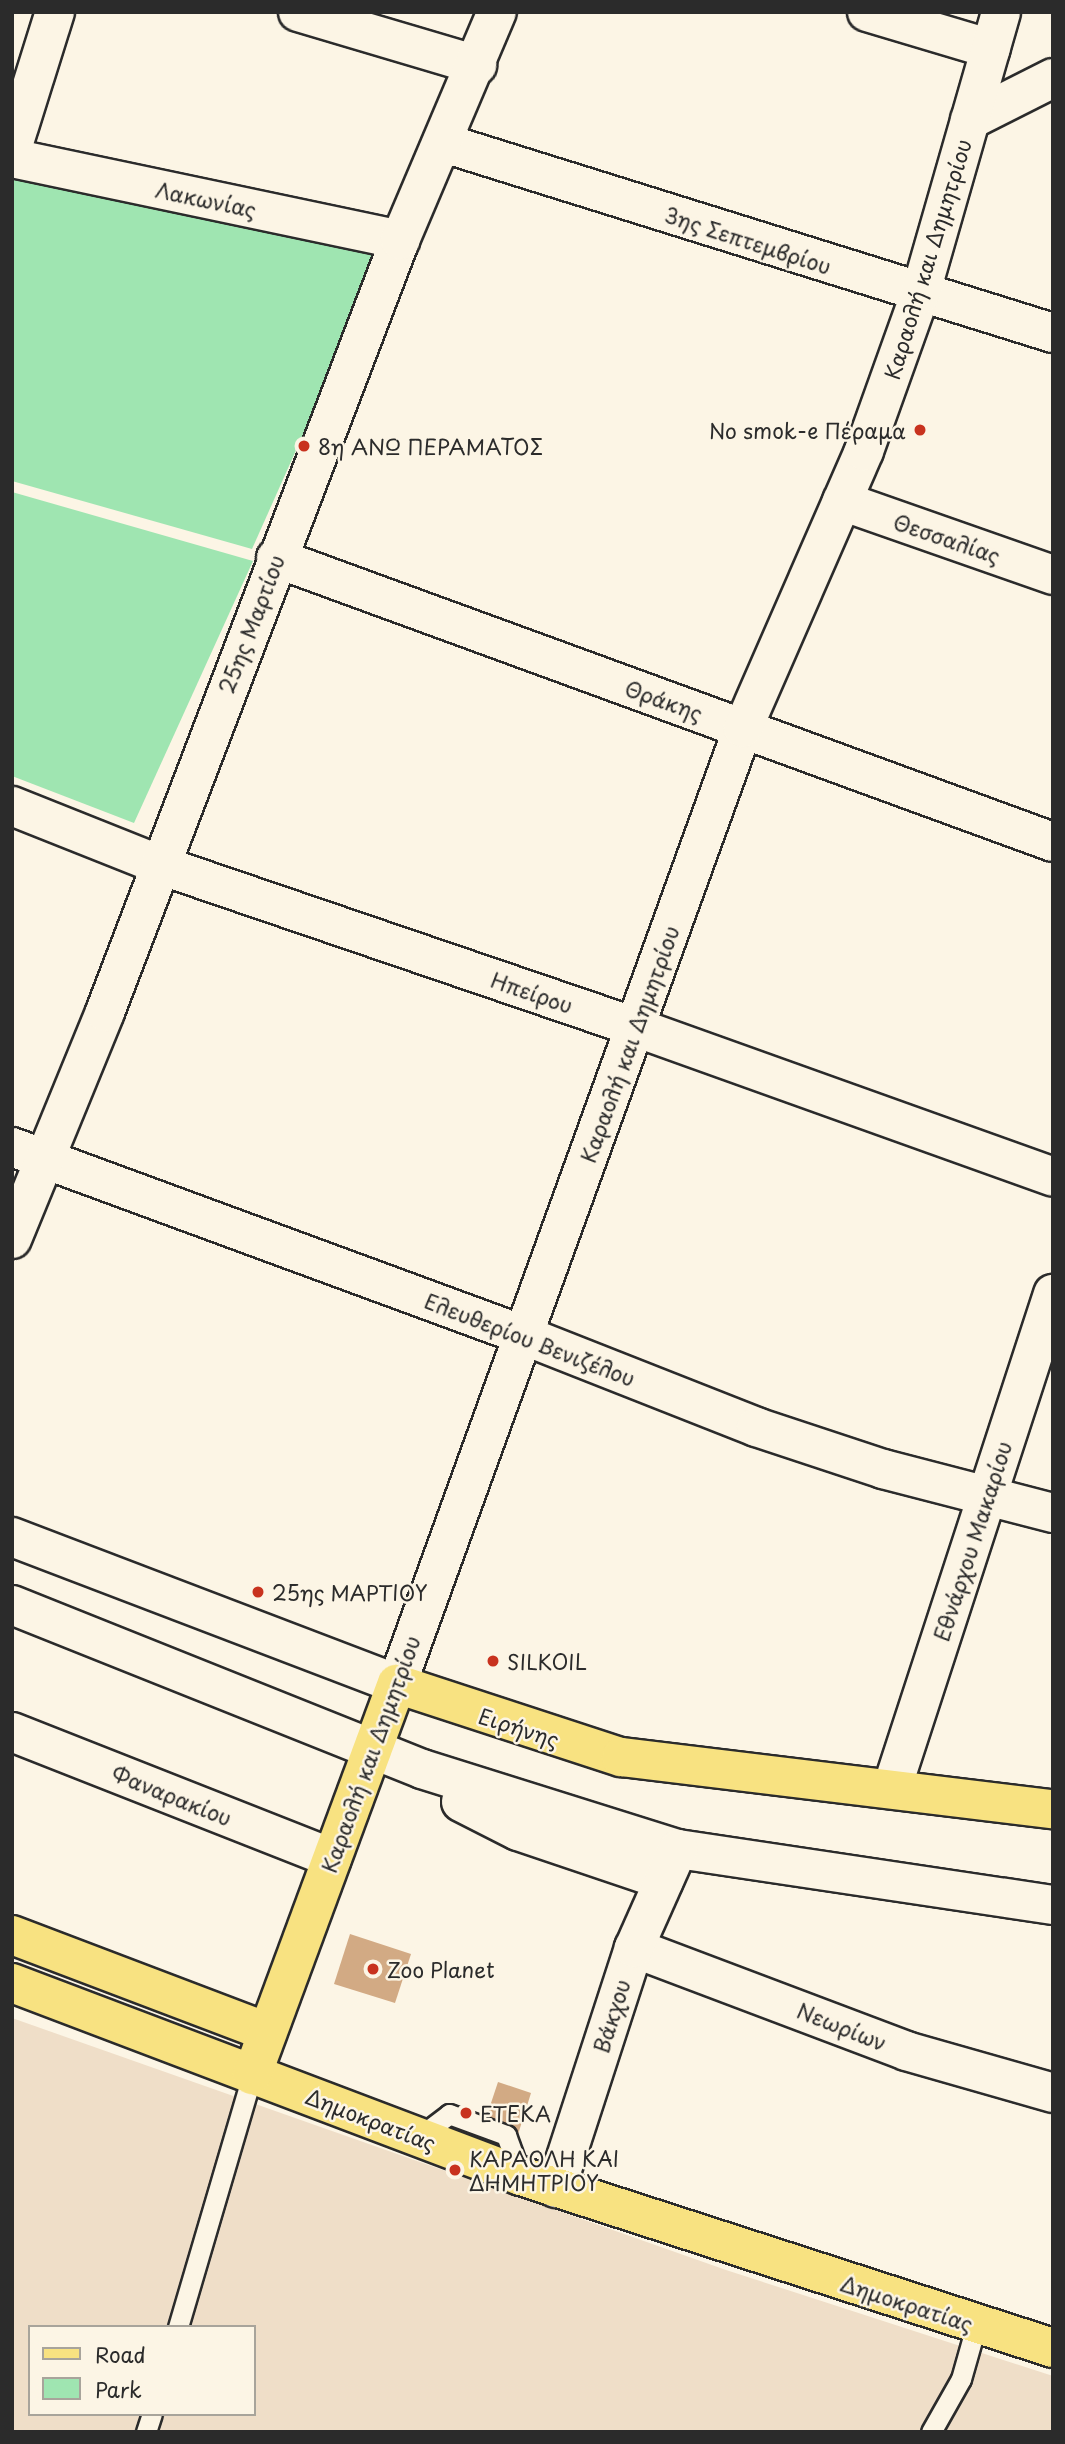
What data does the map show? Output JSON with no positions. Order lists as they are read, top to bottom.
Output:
{
  "streets": {
    "main road": ["Καραολή και Δημητρίου", "Ειρήνης", "Δημοκρατίας"],
    "street": [
      "Λακωνίας",
      "3ης Σεπτεμβρίου",
      "Θεσσαλίας",
      "25ης Μαρτίου",
      "Θράκης",
      "Ηπείρου",
      "Ελευθερίου Βενιζέλου",
      "Εθνάρχου Μακαρίου",
      "Φαναρακίου",
      "Βάκχου",
      "Νεωρίων"
    ]
  },
  "crossings": [
    ["Λακωνίας", "25ης Μαρτίου"],
    ["3ης Σεπτεμβρίου", "Καραολή και Δημητρίου"],
    ["3ης Σεπτεμβρίου", "25ης Μαρτίου"],
    ["Καραολή και Δημητρίου", "Θεσσαλίας"],
    ["Καραολή και Δημητρίου", "Θράκης"],
    ["Καραολή και Δημητρίου", "Ηπείρου"],
    ["Καραολή και Δημητρίου", "Ελευθερίου Βενιζέλου"],
    ["Καραολή και Δημητρίου", "Ειρήνης"],
    ["Καραολή και Δημητρίου", "Φαναρακίου"],
    ["Καραολή και Δημητρίου", "Δημοκρατίας"],
    ["25ης Μαρτίου", "Θράκης"],
    ["25ης Μαρτίου", "Ηπείρου"],
    ["25ης Μαρτίου", "Ελευθερίου Βενιζέλου"],
    ["Ελευθερίου Βενιζέλου", "Εθνάρχου Μακαρίου"],
    ["Εθνάρχου Μακαρίου", "Ειρήνης"],
    ["Βάκχου", "Νεωρίων"],
    ["Βάκχου", "Δημοκρατίας"]
  ],
  "places": [
    "No smok-e Πέραμα",
    "8η ΑΝΩ ΠΕΡΑΜΑΤΟΣ",
    "25ης ΜΑΡΤΙΟΥ",
    "SILKOIL",
    "Zoo Planet",
    "ΕΤΕΚΑ",
    "ΚΑΡΑΟΛΗ ΚΑΙ ΔΗΜΗΤΡΙΟΥ"
  ],
  "legend": ["Road", "Park"]
}
